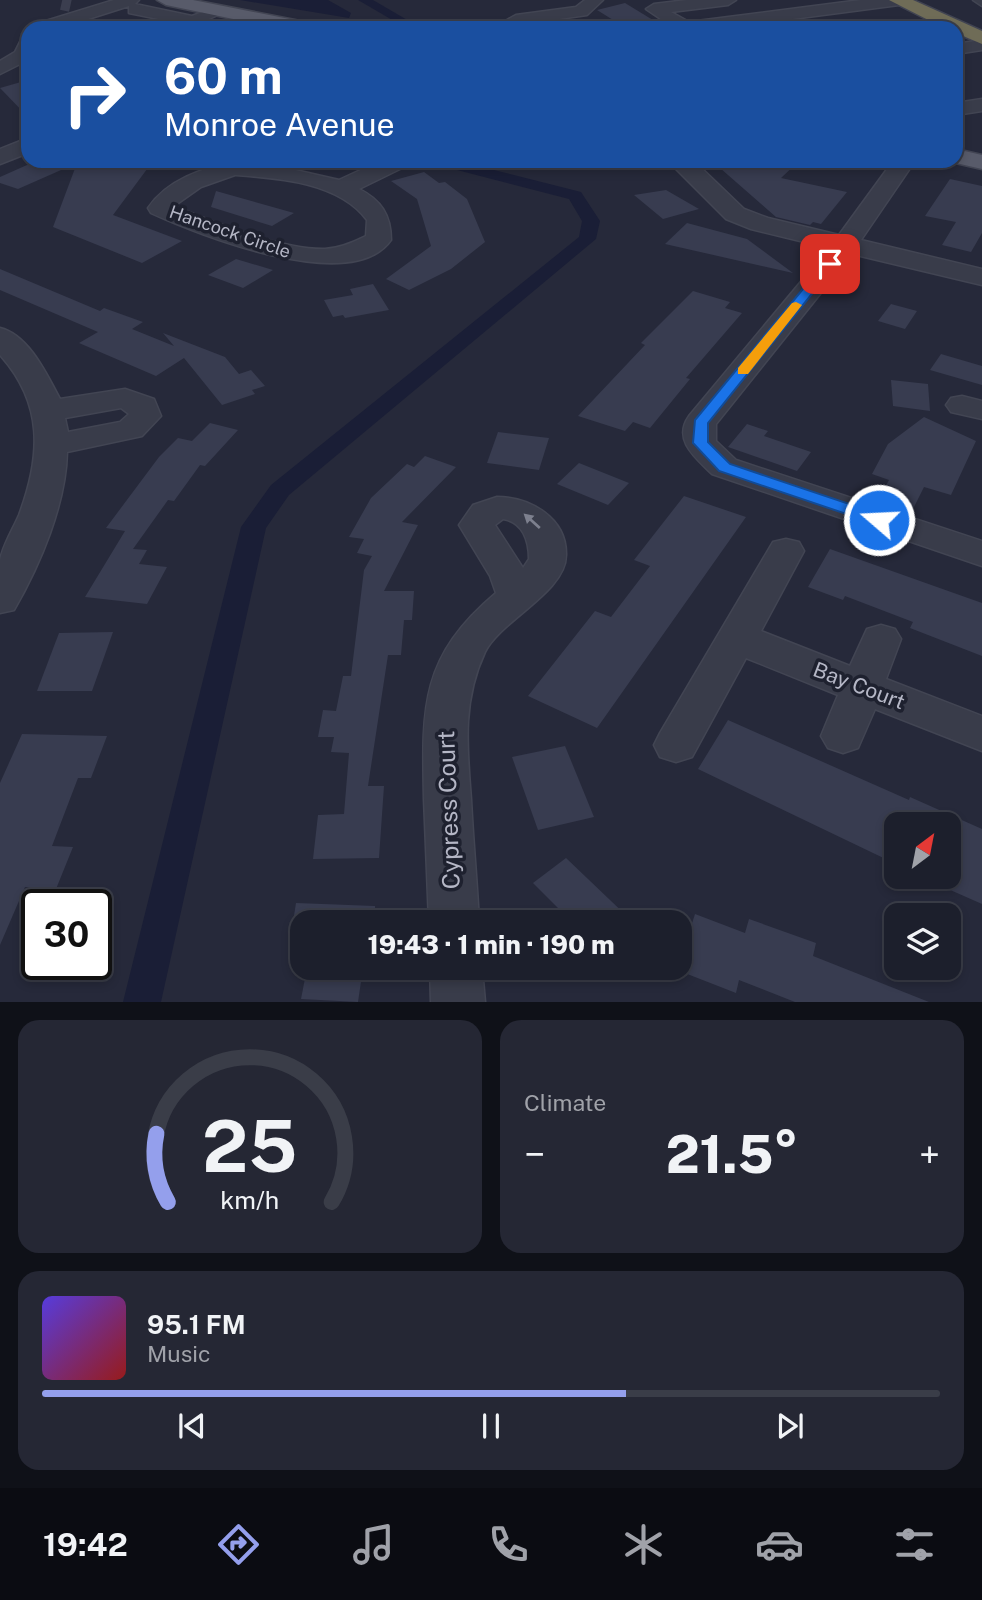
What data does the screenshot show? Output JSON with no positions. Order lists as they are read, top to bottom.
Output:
{
  "streets": {
    "street": ["Hancock Circle", "Bay Court", "Cypress Court"]
  },
  "north": "top right",
  "page": {
    "turn": ["60 m", "Monroe Avenue"],
    "limit": "30",
    "trip": "19:43 · 1 min · 190 m",
    "tile": "Climate",
    "heat": ["−", "21.5°", "+"],
    "song": ["95.1 FM", "Music"],
    "tabs": "19:42",
    "gauge": ["25", "km/h"]
  }
}
